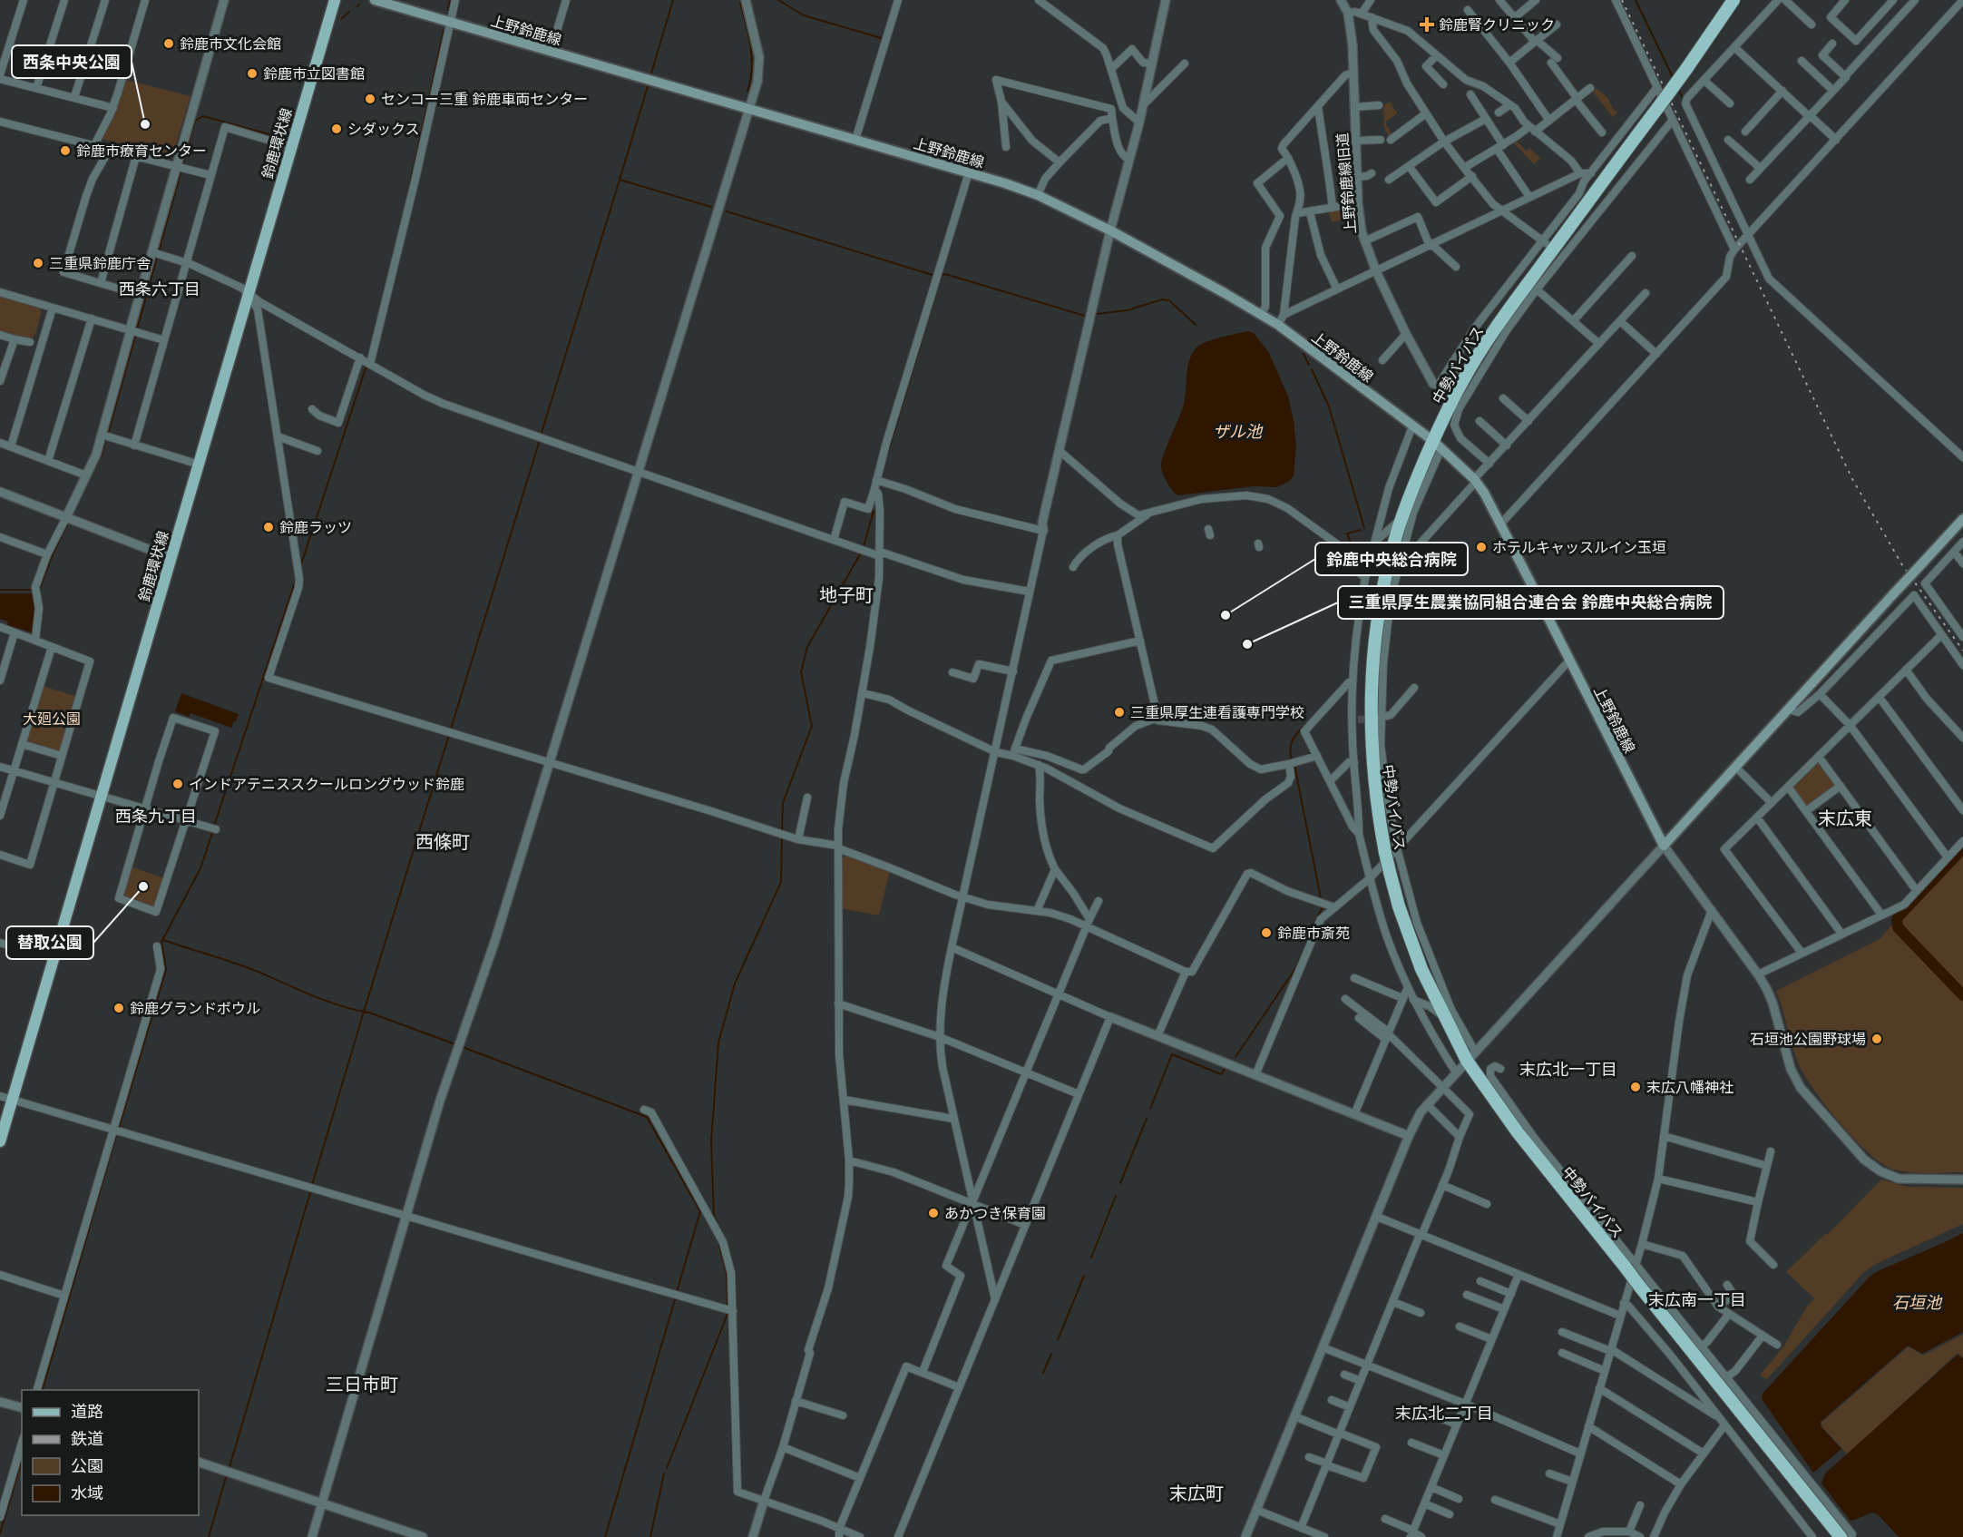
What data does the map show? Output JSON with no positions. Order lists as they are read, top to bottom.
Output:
{
  "streets": {
    "highway": ["中勢バイパス"],
    "main road": ["上野鈴鹿線", "鈴鹿環状線"],
    "street": ["上野鈴鹿線旧道"]
  },
  "crossings": [
    ["上野鈴鹿線", "中勢バイパス"]
  ],
  "districts": [
    "西条六丁目",
    "地子町",
    "西条九丁目",
    "末広東",
    "西條町",
    "末広北一丁目",
    "末広南一丁目",
    "三日市町",
    "末広北二丁目",
    "末広町"
  ],
  "water": ["ザル池", "石垣池"],
  "parks": ["大廻公園"],
  "places": {
    "health": ["鈴鹿腎クリニック"],
    "other": [
      "鈴鹿市文化会館",
      "鈴鹿市立図書館",
      "センコー三重 鈴鹿車両センター",
      "西条中央公園",
      "シダックス",
      "鈴鹿市療育センター",
      "三重県鈴鹿庁舎",
      "鈴鹿ラッツ",
      "ホテルキャッスルイン玉垣",
      "鈴鹿中央総合病院",
      "三重県厚生農業協同組合連合会 鈴鹿中央総合病院",
      "三重県厚生連看護専門学校",
      "インドアテニススクールロングウッド鈴鹿",
      "替取公園",
      "鈴鹿市斎苑",
      "鈴鹿グランドボウル",
      "石垣池公園野球場",
      "末広八幡神社",
      "あかつき保育園"
    ]
  },
  "legend": [
    "道路",
    "鉄道",
    "公園",
    "水域"
  ]
}
